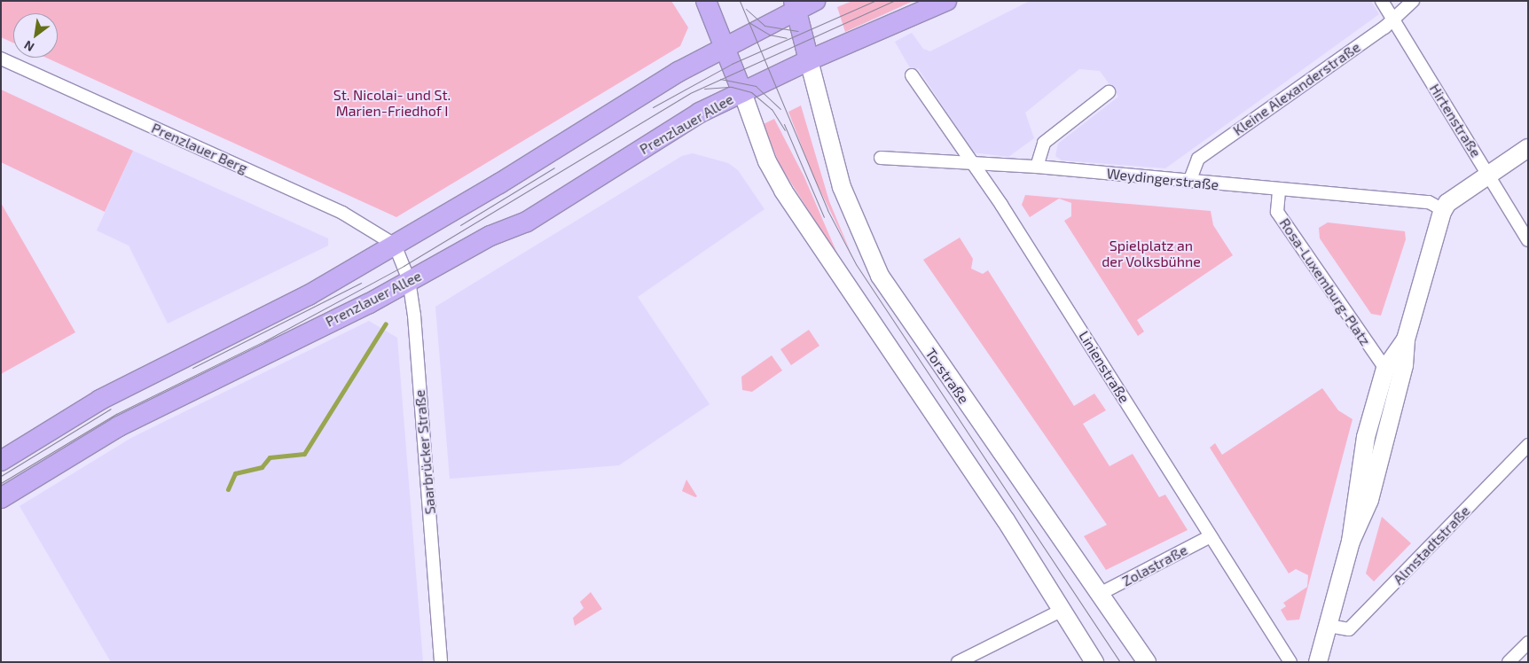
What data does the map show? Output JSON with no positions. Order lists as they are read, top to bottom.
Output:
{
  "streets": {
    "main road": ["Prenzlauer Allee", "Torstraße"],
    "street": [
      "Kleine Alexanderstraße",
      "Hirtenstraße",
      "Prenzlauer Berg",
      "Weydingerstraße",
      "Rosa-Luxemburg-Platz",
      "Linienstraße",
      "Saarbrücker Straße",
      "Almstadtstraße",
      "Zolastraße"
    ]
  },
  "crossings": [
    ["Kleine Alexanderstraße", "Hirtenstraße"],
    ["Kleine Alexanderstraße", "Weydingerstraße"],
    ["Prenzlauer Allee", "Torstraße"],
    ["Prenzlauer Allee", "Saarbrücker Straße"],
    ["Prenzlauer Berg", "Saarbrücker Straße"],
    ["Weydingerstraße", "Rosa-Luxemburg-Platz"],
    ["Weydingerstraße", "Linienstraße"],
    ["Linienstraße", "Zolastraße"],
    ["Torstraße", "Zolastraße"]
  ],
  "parks": ["St. Nicolai- und St. Marien-Friedhof I", "Spielplatz an der Volksbühne"],
  "north": "bottom left"
}
